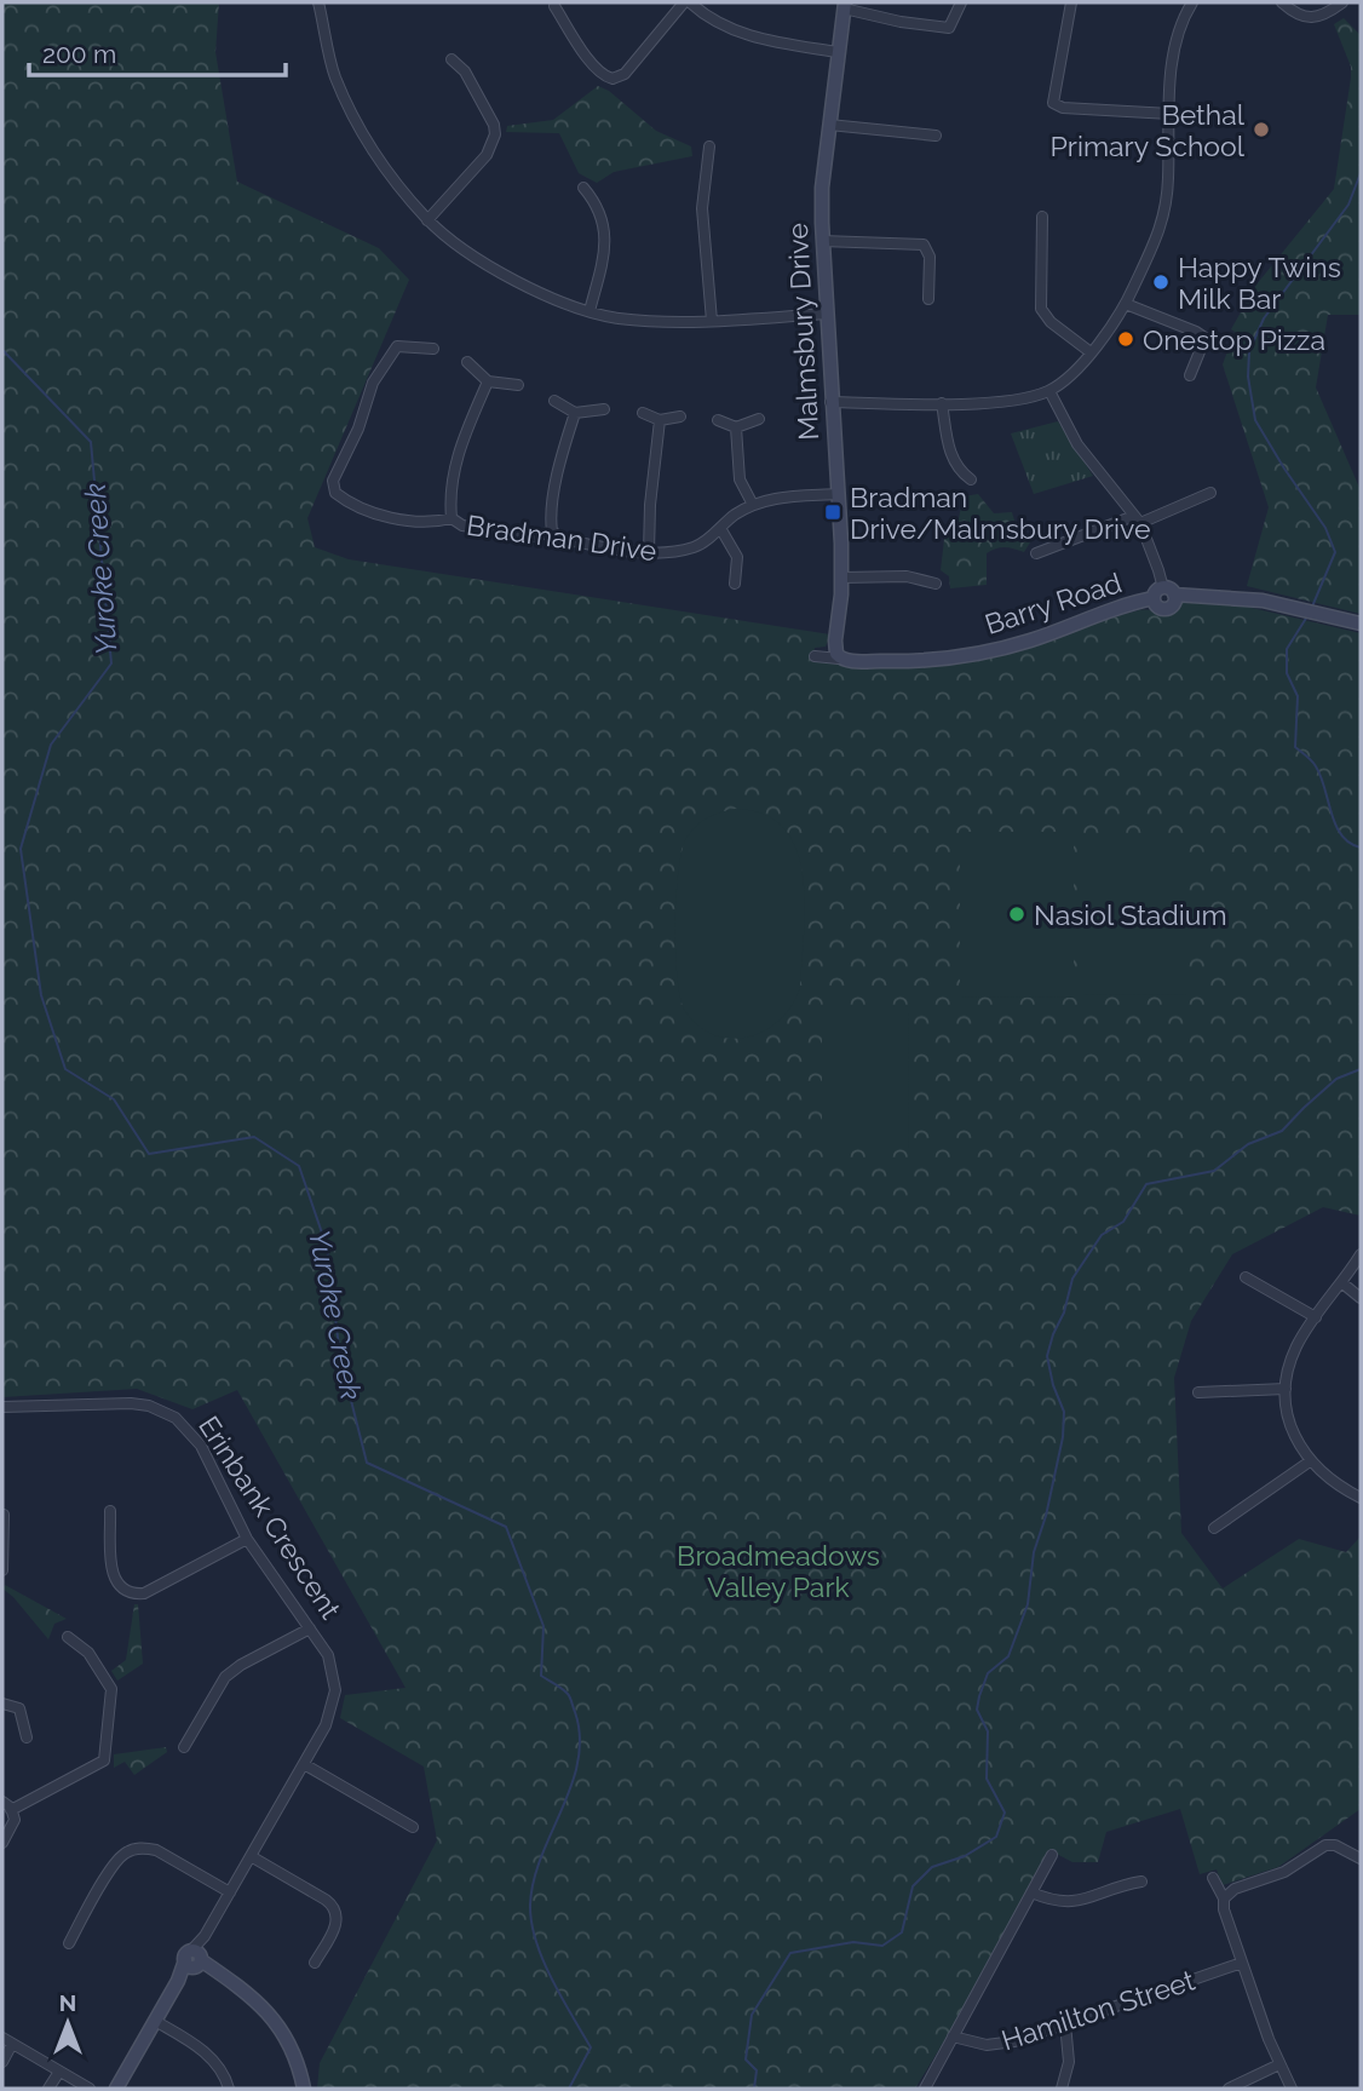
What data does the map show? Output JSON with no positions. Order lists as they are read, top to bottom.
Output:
{
  "streets": {
    "street": [
      "Malmsbury Drive",
      "Bradman Drive",
      "Barry Road",
      "Erinbank Crescent",
      "Hamilton Street"
    ]
  },
  "crossings": [
    ["Malmsbury Drive", "Bradman Drive"],
    ["Malmsbury Drive", "Barry Road"]
  ],
  "water": ["Yuroke Creek"],
  "parks": ["Broadmeadows Valley Park"],
  "places": {
    "other": [
      "Bethal Primary School",
      "Happy Twins Milk Bar",
      "Onestop Pizza",
      "Nasiol Stadium"
    ],
    "transit": ["Bradman Drive/Malmsbury Drive"]
  },
  "scale_bar": "200 m",
  "north": "top"
}
